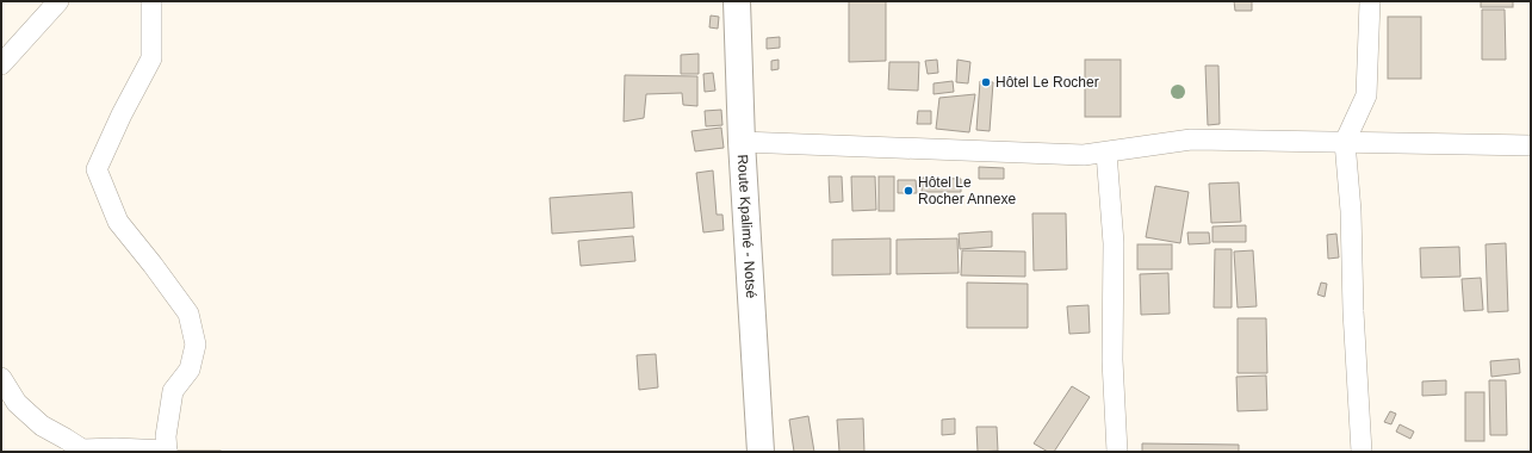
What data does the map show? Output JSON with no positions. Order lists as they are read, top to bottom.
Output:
{
  "streets": {
    "main road": ["Route Kpalimé - Notsé"]
  },
  "places": ["Hôtel Le Rocher", "Hôtel Le Rocher Annexe"]
}
